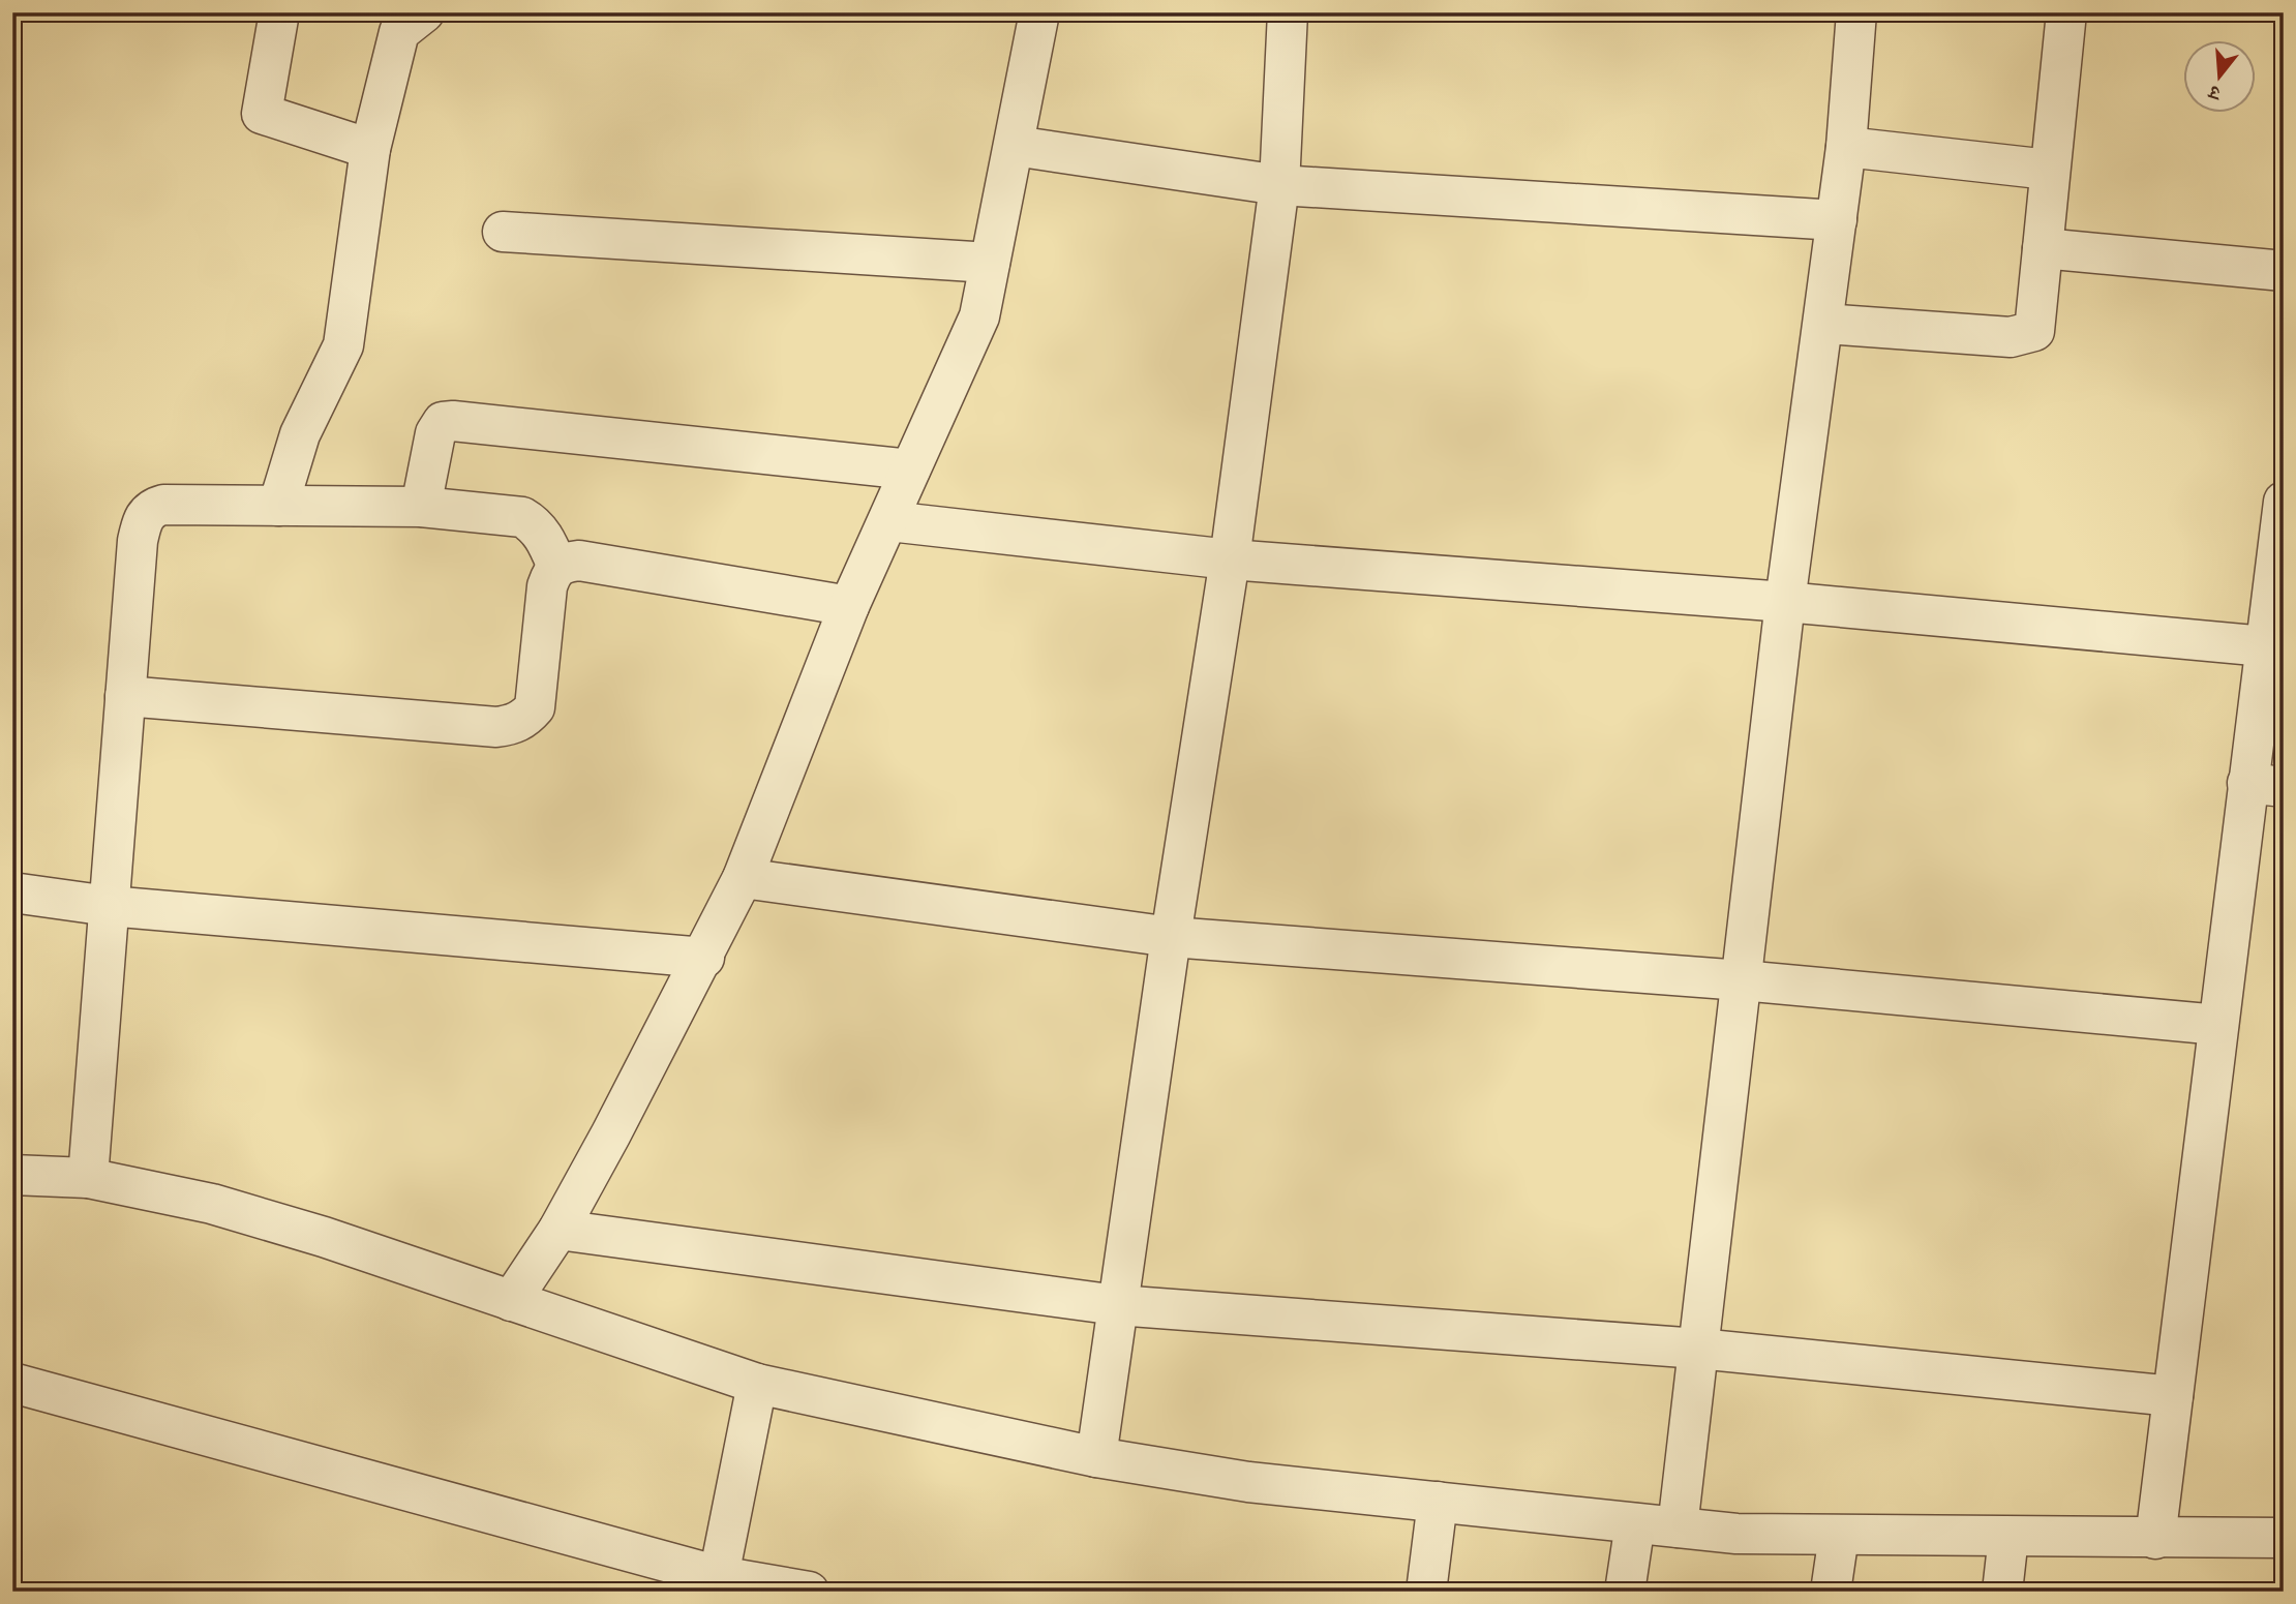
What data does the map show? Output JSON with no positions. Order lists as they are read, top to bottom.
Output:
{
  "north": "bottom"
}
